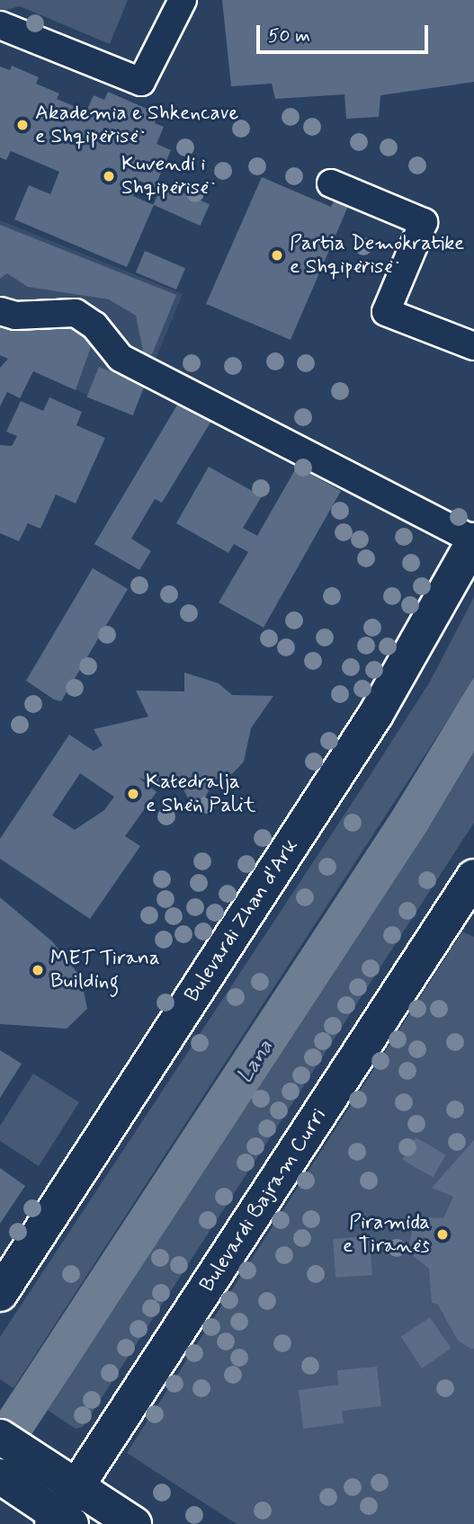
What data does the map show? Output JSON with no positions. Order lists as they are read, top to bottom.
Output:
{
  "streets": {
    "main road": ["Bulevardi Zhan d'Ark", "Bulevardi Bajram Curri"]
  },
  "water": ["Lana"],
  "places": [
    "Akademia e Shkencave e Shqipërisë",
    "Kuvendi i Shqipërisë",
    "Partia Demokratike e Shqipërisë",
    "Katedralja e Shën Palit",
    "MET Tirana Building",
    "Piramida e Tiranës"
  ],
  "scale_bar": "50 m"
}
